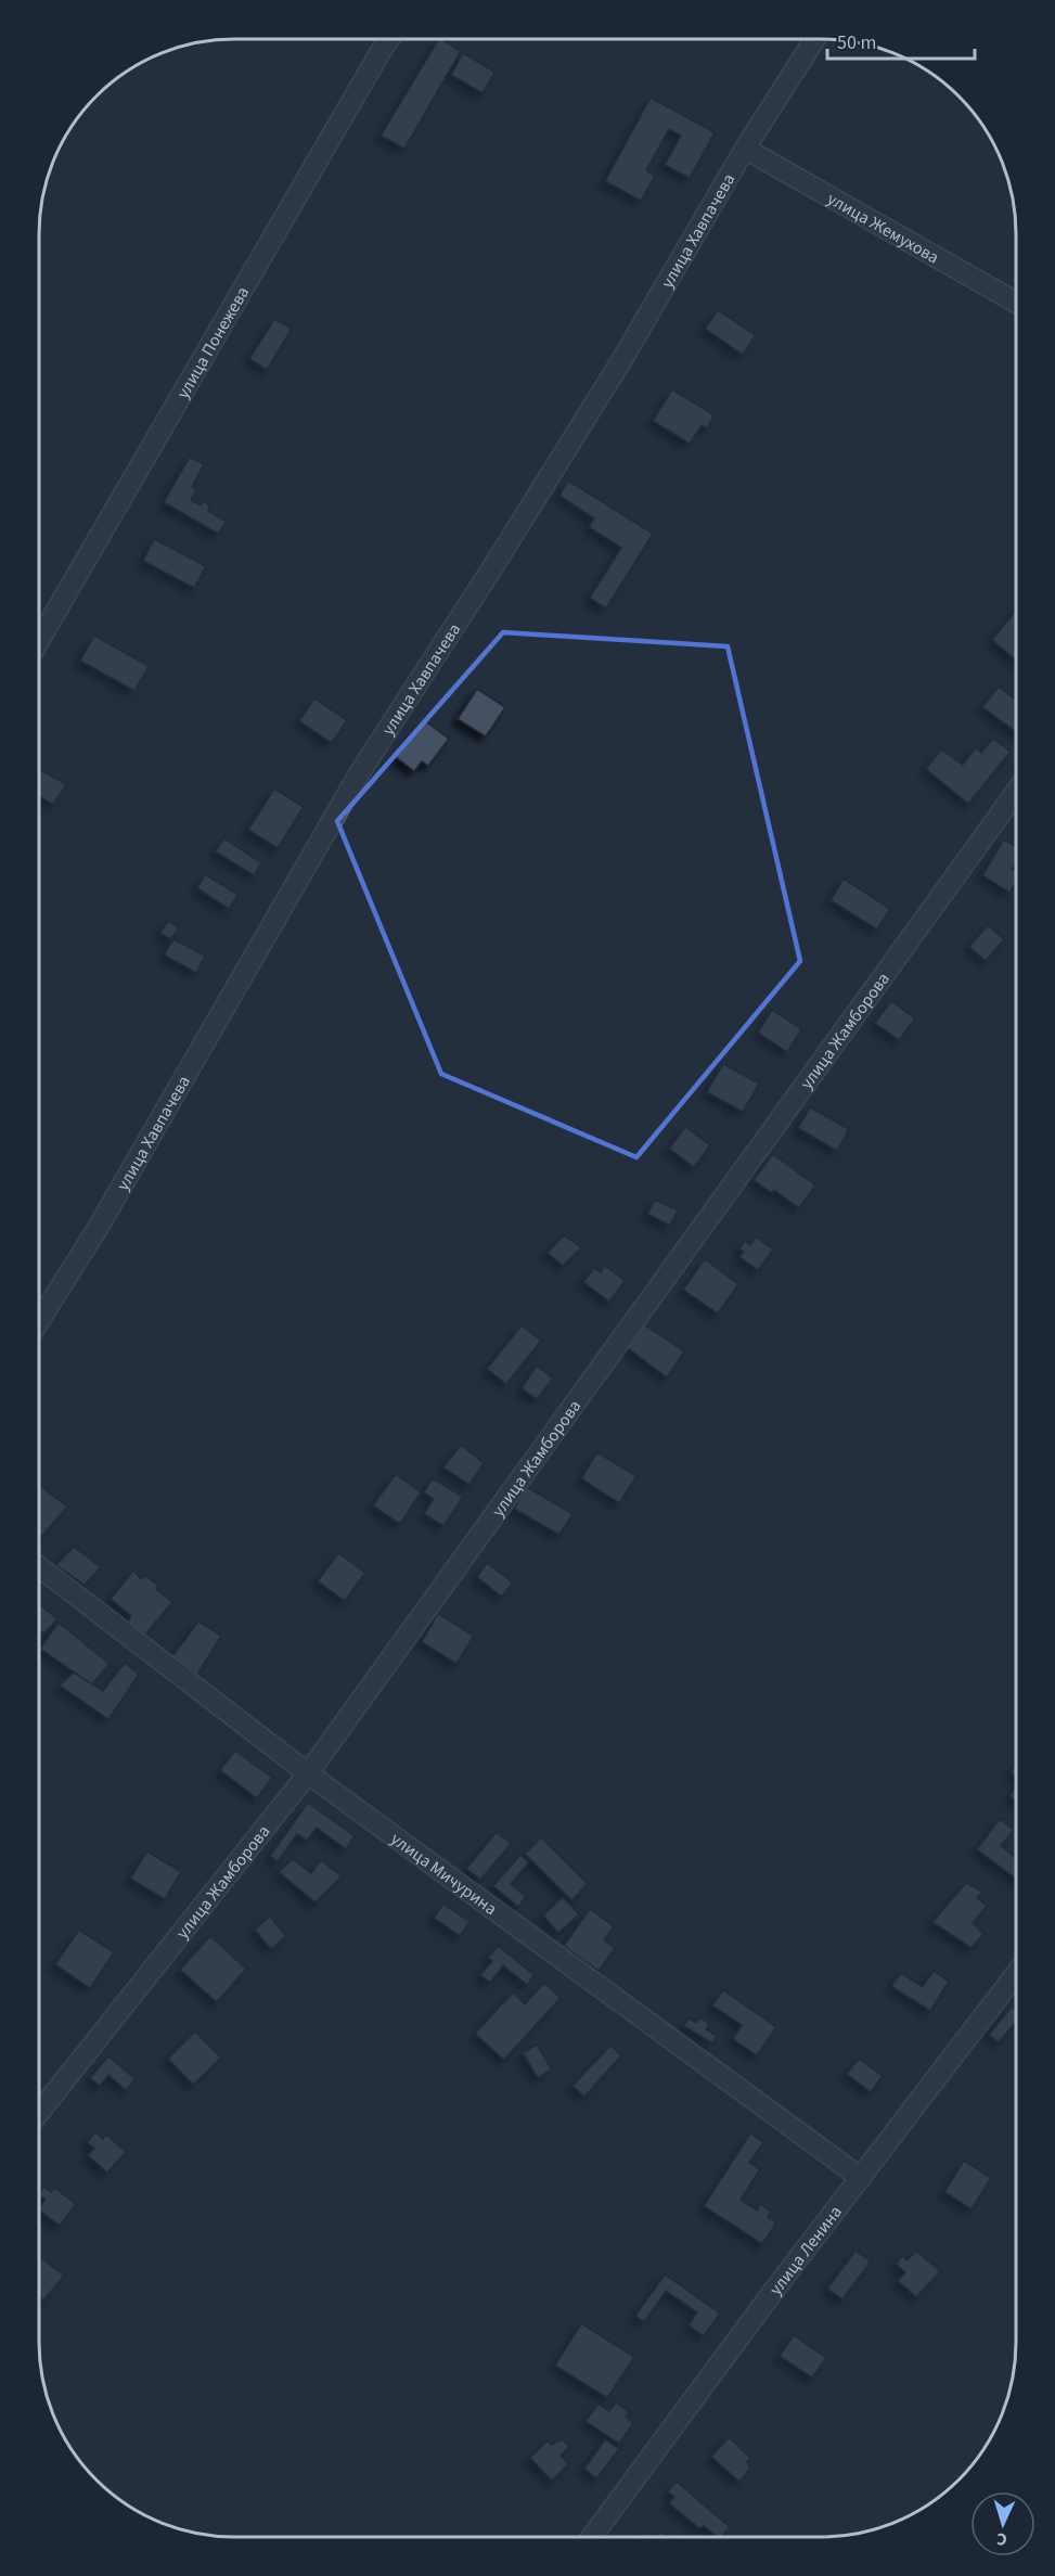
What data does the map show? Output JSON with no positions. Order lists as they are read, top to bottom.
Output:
{
  "streets": {
    "street": [
      "улица Жемухова",
      "улица Хавпачева",
      "улица Понежева",
      "улица Жамборова",
      "улица Мичурина",
      "улица Ленина"
    ]
  },
  "crossings": [
    ["улица Жемухова", "улица Хавпачева"],
    ["улица Жамборова", "улица Мичурина"],
    ["улица Мичурина", "улица Ленина"]
  ],
  "scale_bar": "50 m",
  "north": "bottom"
}
